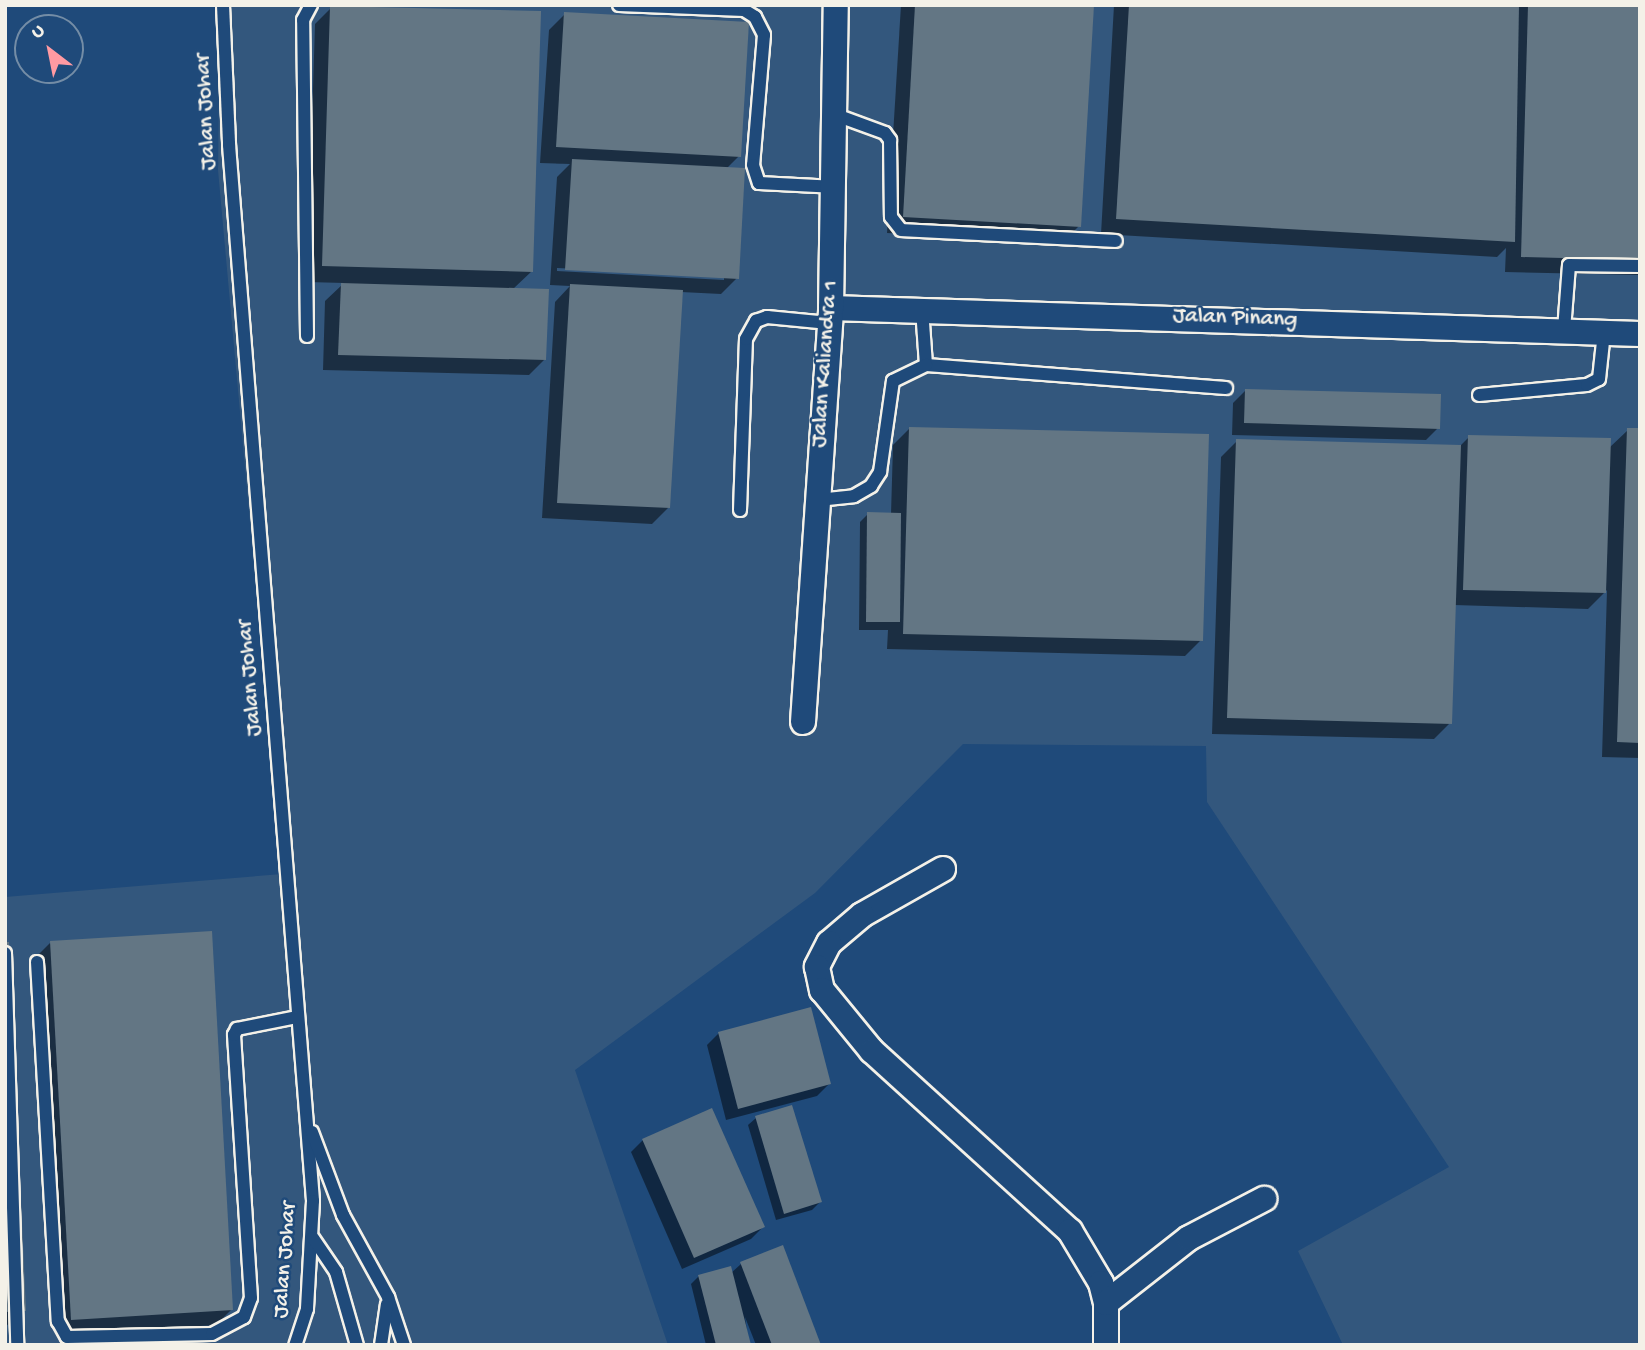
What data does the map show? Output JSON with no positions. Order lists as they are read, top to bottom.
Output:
{
  "streets": {
    "street": ["Jalan Pinang", "Jalan Kaliandra 1"],
    "lane": ["Jalan Johar"]
  },
  "crossings": [
    ["Jalan Pinang", "Jalan Kaliandra 1"]
  ],
  "north": "top left"
}
